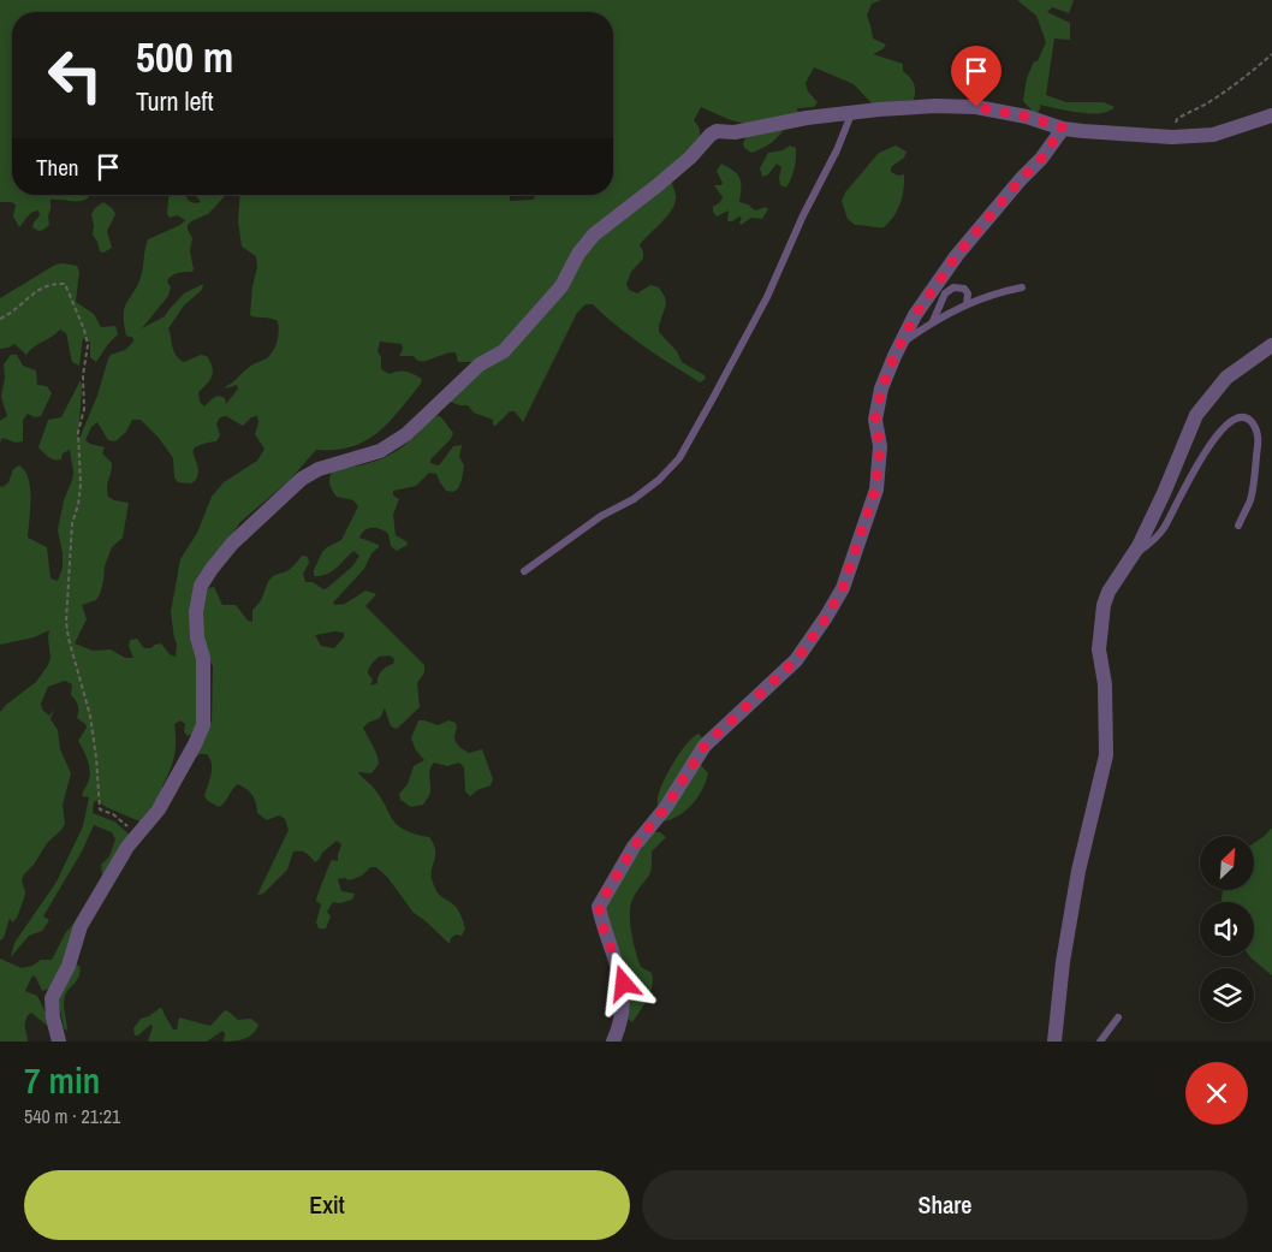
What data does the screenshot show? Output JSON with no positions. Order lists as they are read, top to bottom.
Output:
{
  "north": "top right",
  "page": {
    "turn": ["500 m", "Turn left"],
    "then": "Then",
    "heading": ["7 min", "540 m · 21:21"],
    "buttons": ["Exit", "Share"]
  }
}
